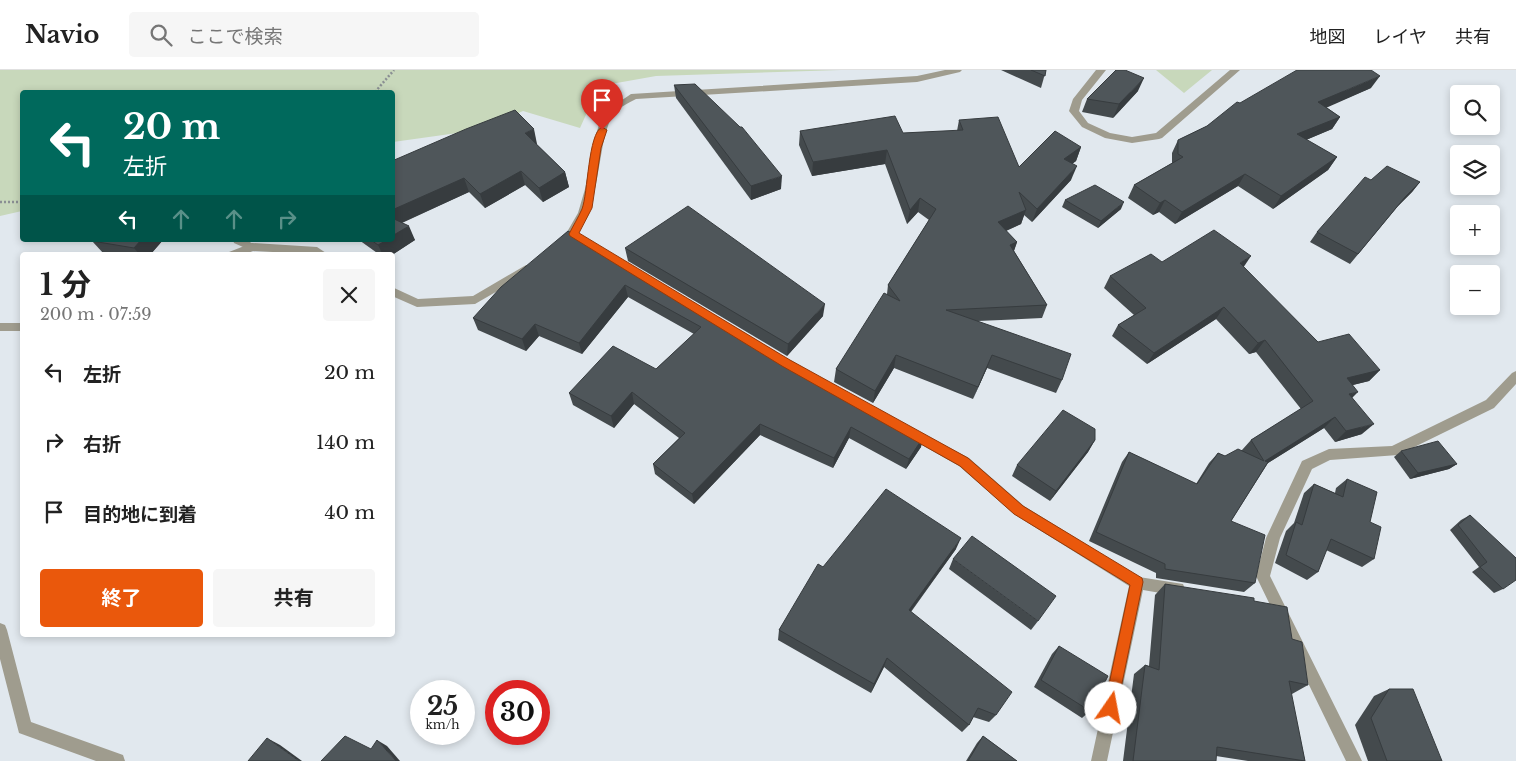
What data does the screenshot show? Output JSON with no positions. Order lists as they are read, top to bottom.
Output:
{
  "page": {
    "header": "Navio",
    "search": "ここで検索",
    "nav": ["地図", "レイヤ", "共有"],
    "map_buttons": ["+", "−"],
    "turn": ["20 m", "左折"],
    "heading": ["1 分", "200 m · 07:59"],
    "list": [
      {
        "name": "左折",
        "value": "20 m"
      },
      {
        "name": "右折",
        "value": "140 m"
      },
      {
        "name": "目的地に到着",
        "value": "40 m"
      }
    ],
    "buttons": ["終了", "共有"],
    "speed": "25 km/h",
    "limit": "30"
  }
}
